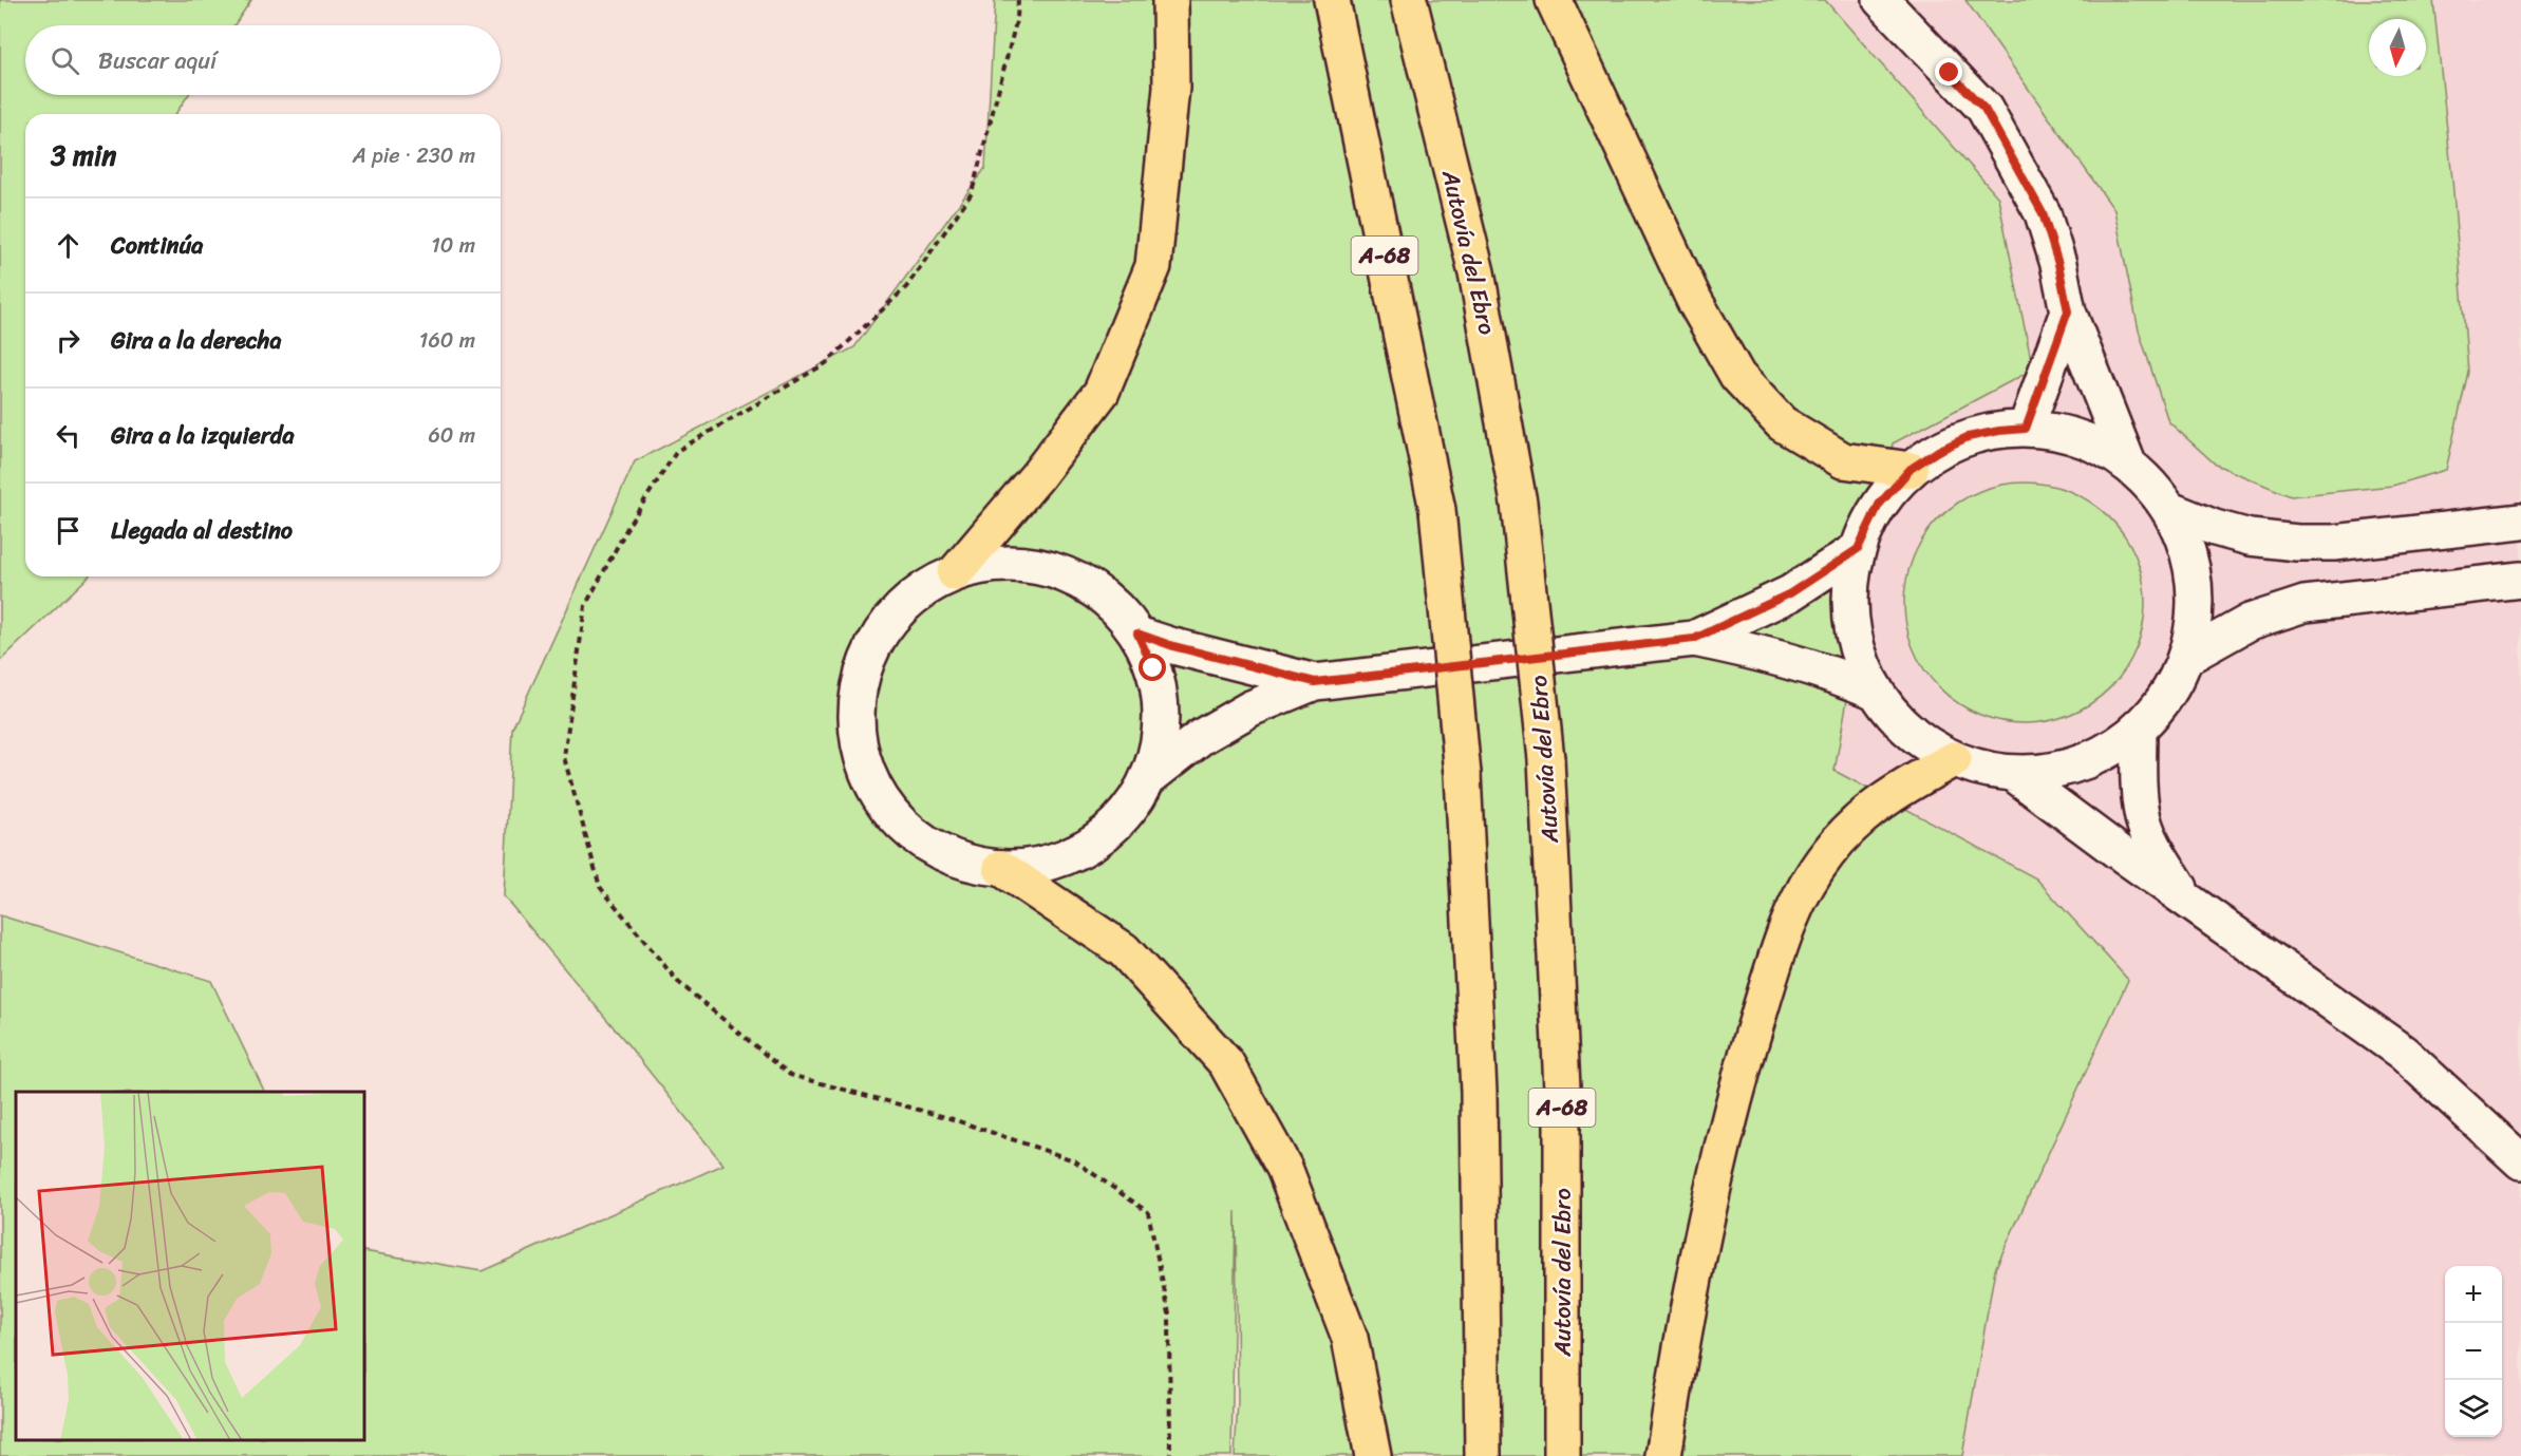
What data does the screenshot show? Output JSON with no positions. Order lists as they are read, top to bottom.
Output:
{
  "streets": {
    "highway": ["Autovía del Ebro", "A-68"]
  },
  "north": "bottom",
  "page": {
    "search": "Buscar aquí",
    "heading": ["3 min", "A pie · 230 m"],
    "list": [
      ["Continúa", "10 m"],
      ["Gira a la derecha", "160 m"],
      ["Gira a la izquierda", "60 m"],
      "Llegada al destino"
    ],
    "map_buttons": ["+", "−"]
  }
}
